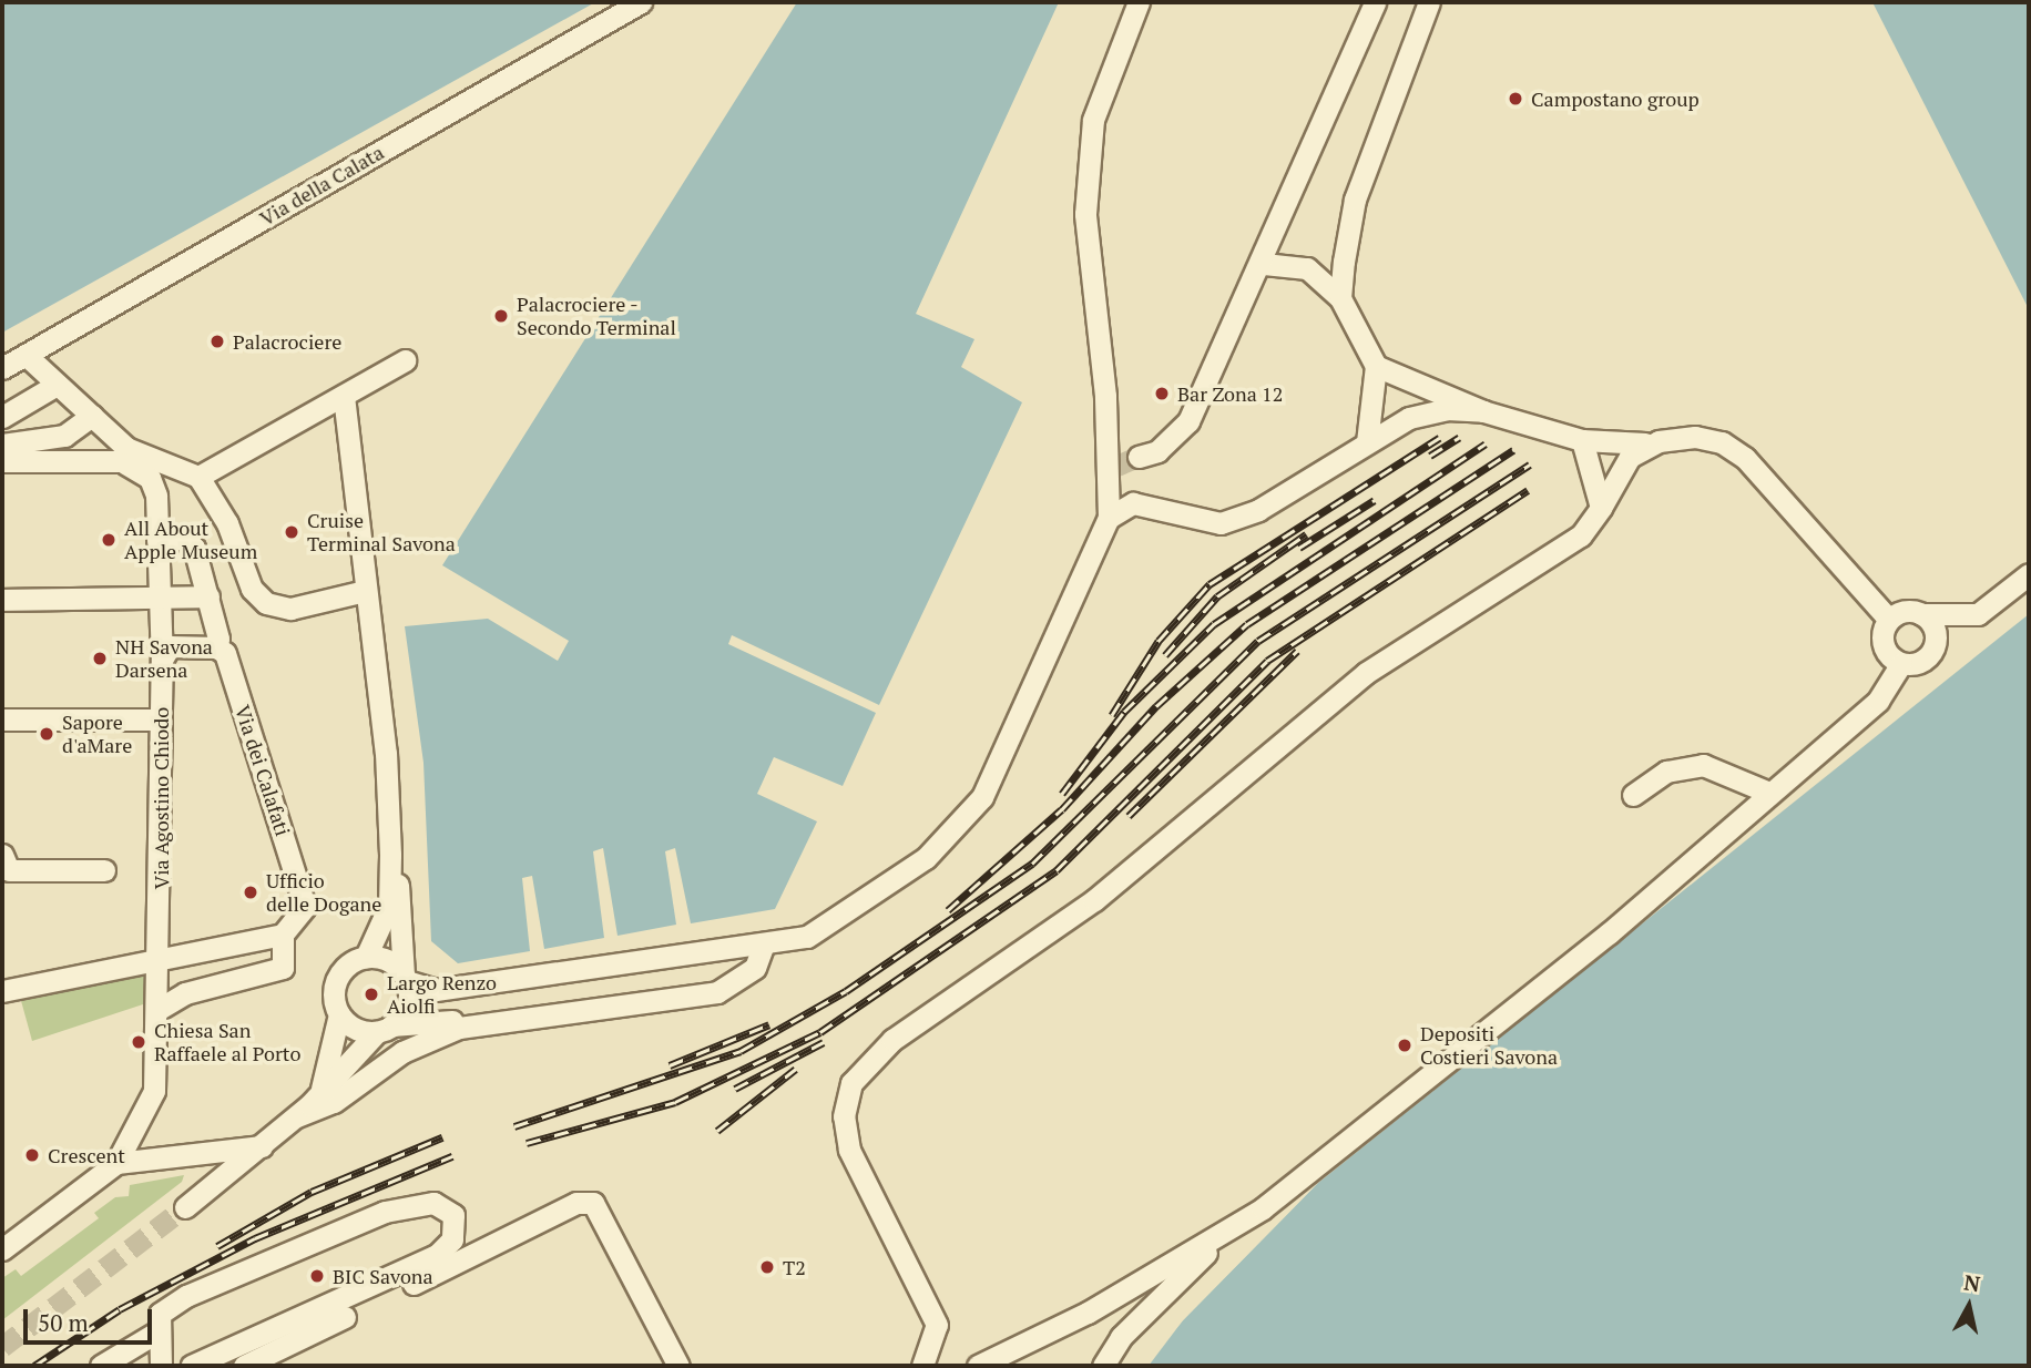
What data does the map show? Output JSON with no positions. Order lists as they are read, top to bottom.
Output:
{
  "streets": {
    "street": ["Via della Calata", "Via dei Calafati", "Via Agostino Chiodo"]
  },
  "places": [
    "Campostano group",
    "Palacrociere - Secondo Terminal",
    "Palacrociere",
    "Bar Zona 12",
    "Cruise Terminal Savona",
    "All About Apple Museum",
    "NH Savona Darsena",
    "Sapore d'aMare",
    "Ufficio delle Dogane",
    "Largo Renzo Aiolfi",
    "Chiesa San Raffaele al Porto",
    "Depositi Costieri Savona",
    "Crescent",
    "T2",
    "BIC Savona"
  ],
  "scale_bar": "50 m",
  "north": "top"
}
